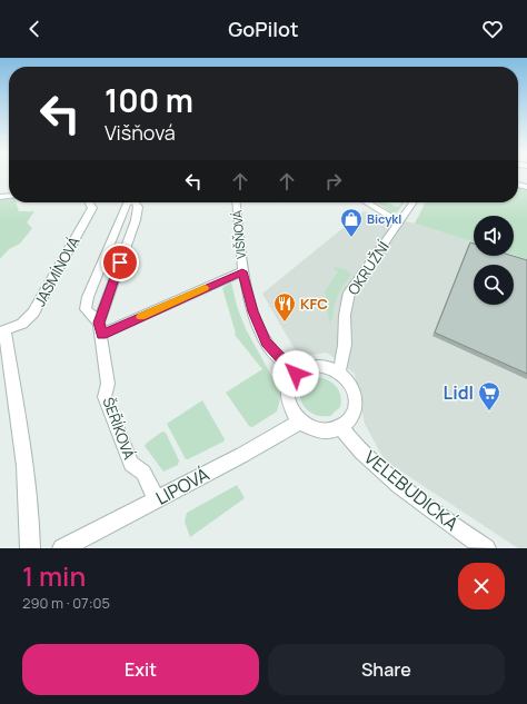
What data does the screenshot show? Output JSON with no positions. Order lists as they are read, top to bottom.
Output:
{
  "streets": {
    "street": [
      "VIŠŇOVÁ",
      "OKRUŽNÍ",
      "JASMÍNOVÁ",
      "ŠEŘÍKOVÁ",
      "LIPOVÁ",
      "VELEBUDICKÁ"
    ]
  },
  "crossings": [
    ["VIŠŇOVÁ", "OKRUŽNÍ"],
    ["VIŠŇOVÁ", "ŠEŘÍKOVÁ"],
    ["VIŠŇOVÁ", "LIPOVÁ"],
    ["VIŠŇOVÁ", "VELEBUDICKÁ"],
    ["OKRUŽNÍ", "LIPOVÁ"],
    ["OKRUŽNÍ", "VELEBUDICKÁ"],
    ["ŠEŘÍKOVÁ", "LIPOVÁ"],
    ["LIPOVÁ", "VELEBUDICKÁ"]
  ],
  "places": {
    "shop": ["Bicykl"],
    "restaurant": ["KFC"],
    "supermarket": ["Lidl"]
  },
  "page": {
    "header": "GoPilot",
    "turn": ["100 m", "Višňová"],
    "heading": ["1 min", "290 m · 07:05"],
    "buttons": ["Exit", "Share"]
  }
}
